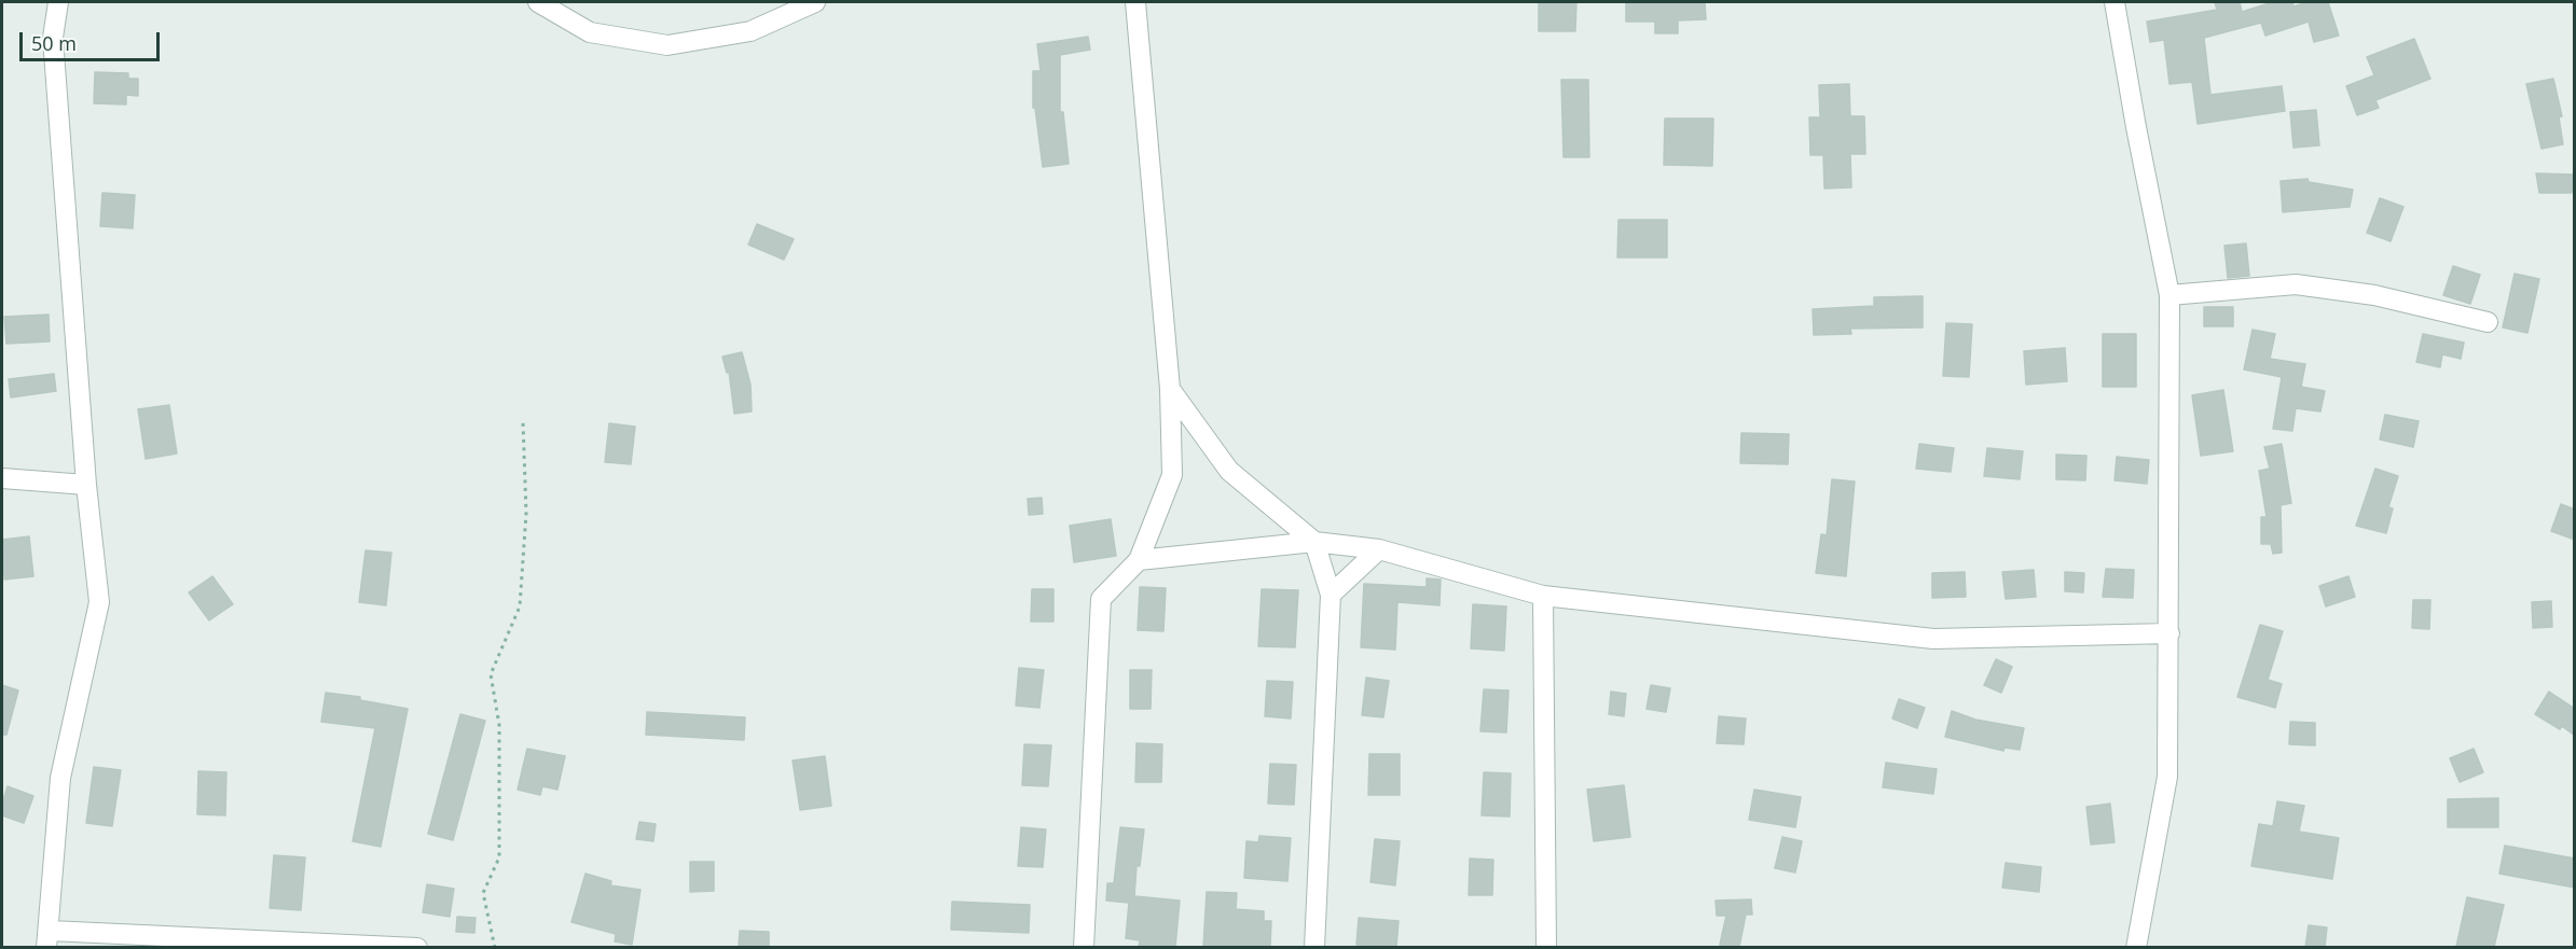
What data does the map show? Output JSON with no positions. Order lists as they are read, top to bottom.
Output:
{
  "scale_bar": "50 m"
}
